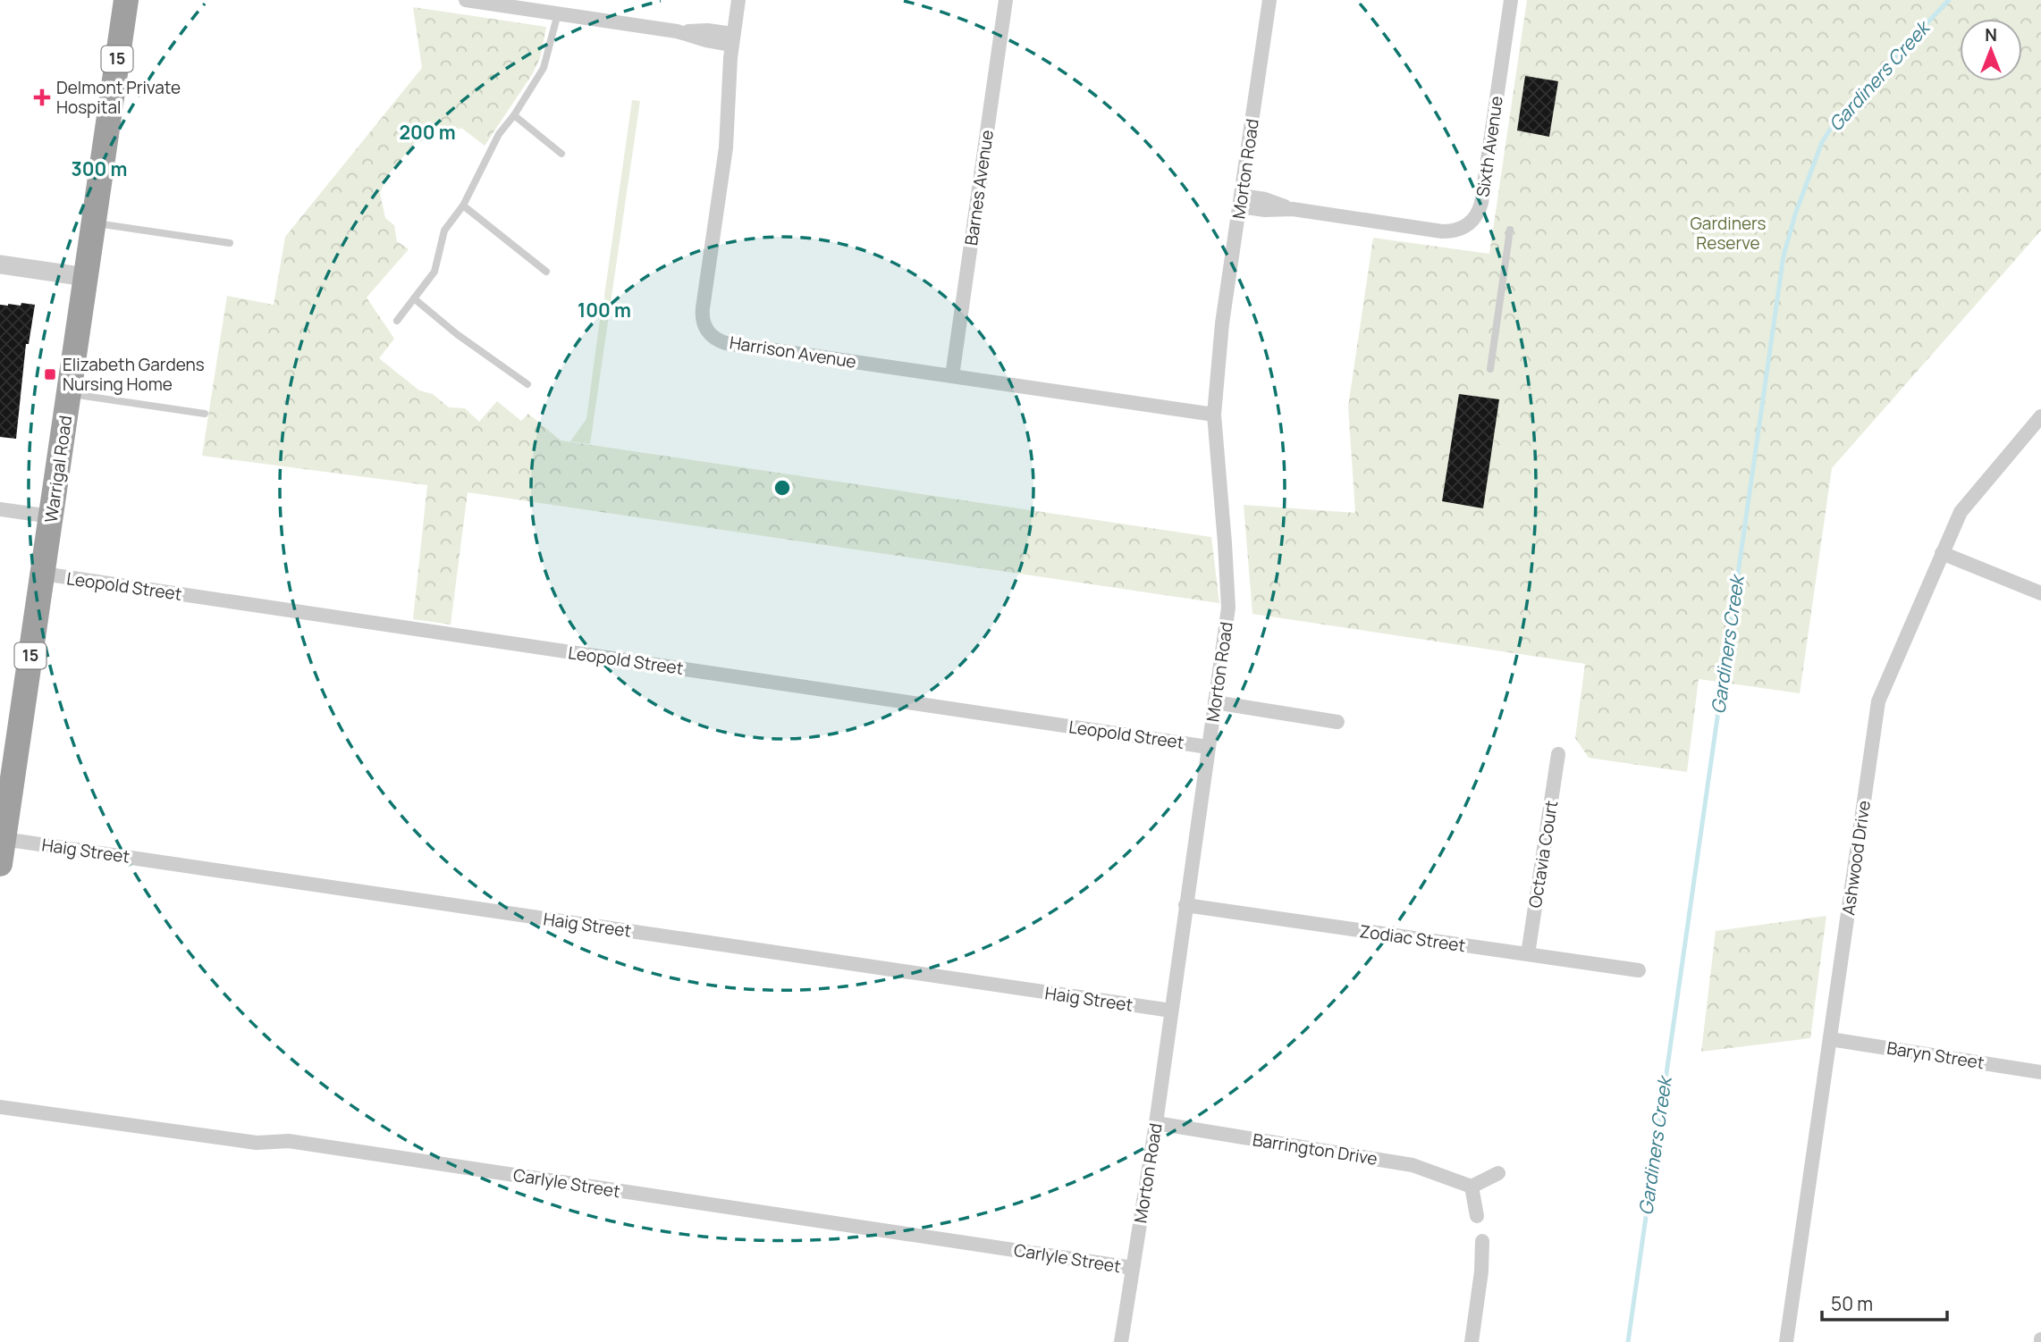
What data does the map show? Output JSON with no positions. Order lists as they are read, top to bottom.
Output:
{
  "streets": {
    "highway": ["15", "Warrigal Road"],
    "street": [
      "Sixth Avenue",
      "Morton Road",
      "Barnes Avenue",
      "Harrison Avenue",
      "Leopold Street",
      "Haig Street",
      "Octavia Court",
      "Ashwood Drive",
      "Zodiac Street",
      "Baryn Street",
      "Barrington Drive",
      "Carlyle Street"
    ]
  },
  "crossings": [
    ["Sixth Avenue", "Morton Road"],
    ["Morton Road", "Harrison Avenue"],
    ["Morton Road", "Leopold Street"],
    ["Morton Road", "Haig Street"],
    ["Morton Road", "Zodiac Street"],
    ["Morton Road", "Barrington Drive"],
    ["Morton Road", "Carlyle Street"],
    ["Barnes Avenue", "Harrison Avenue"],
    ["Warrigal Road", "Leopold Street"],
    ["Warrigal Road", "Haig Street"],
    ["Octavia Court", "Zodiac Street"],
    ["Ashwood Drive", "Baryn Street"]
  ],
  "water": ["Gardiners Creek"],
  "parks": ["Gardiners Reserve"],
  "places": {
    "health": ["Delmont Private Hospital"],
    "transit": ["Elizabeth Gardens Nursing Home"]
  },
  "scale_bar": "50 m",
  "north": "top",
  "rings": ["200 m", "300 m", "100 m"]
}
